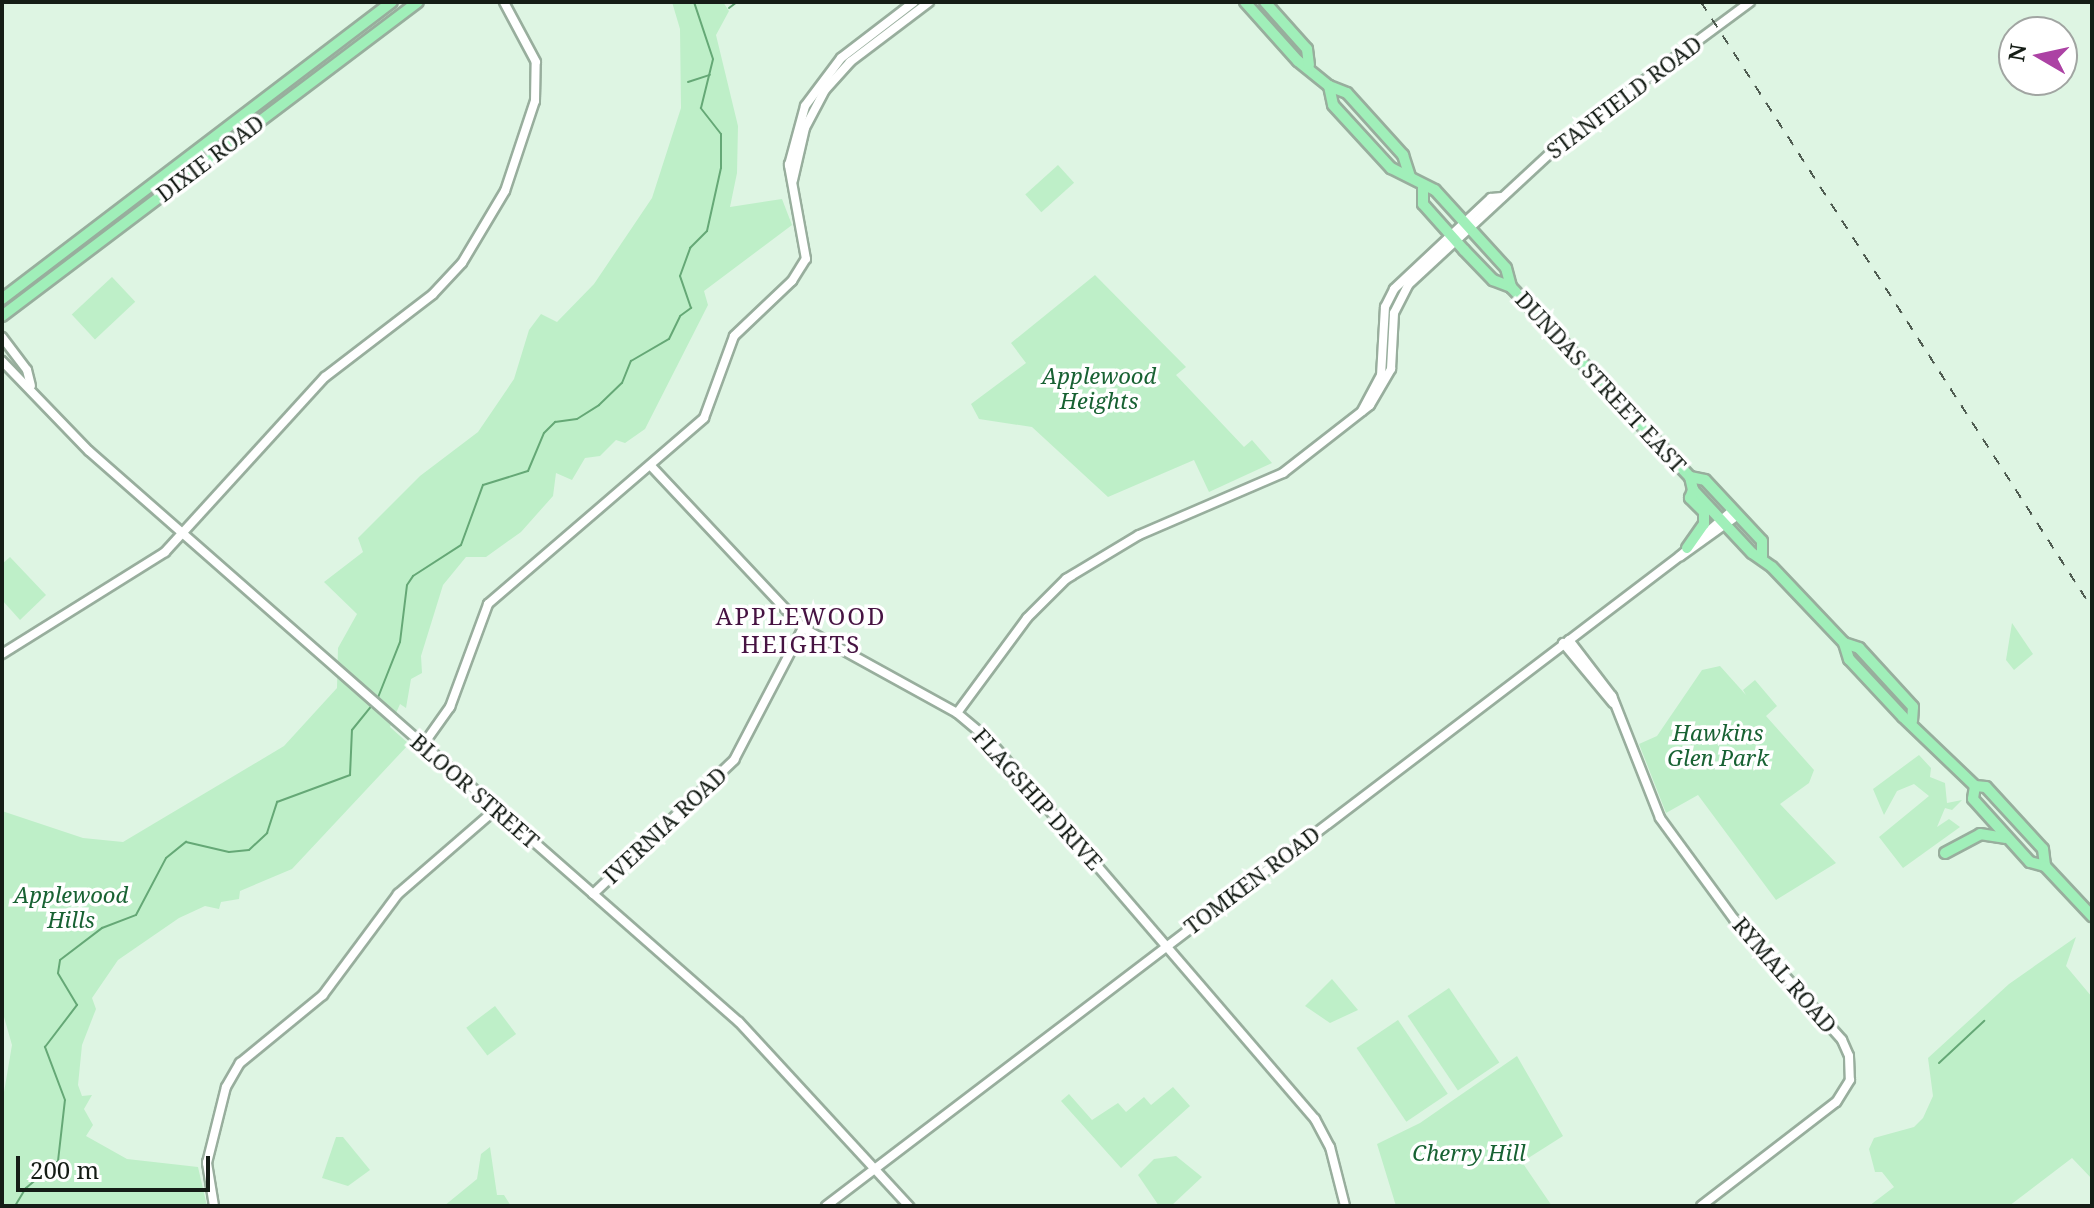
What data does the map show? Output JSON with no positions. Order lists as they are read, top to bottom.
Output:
{
  "streets": {
    "main road": ["DIXIE ROAD", "DUNDAS STREET EAST"],
    "street": [
      "STANFIELD ROAD",
      "BLOOR STREET",
      "FLAGSHIP DRIVE",
      "IVERNIA ROAD",
      "TOMKEN ROAD",
      "RYMAL ROAD"
    ]
  },
  "crossings": [
    ["STANFIELD ROAD", "DUNDAS STREET EAST"],
    ["STANFIELD ROAD", "FLAGSHIP DRIVE"],
    ["DUNDAS STREET EAST", "TOMKEN ROAD"],
    ["BLOOR STREET", "IVERNIA ROAD"],
    ["BLOOR STREET", "TOMKEN ROAD"],
    ["FLAGSHIP DRIVE", "IVERNIA ROAD"],
    ["FLAGSHIP DRIVE", "TOMKEN ROAD"],
    ["TOMKEN ROAD", "RYMAL ROAD"]
  ],
  "districts": ["APPLEWOOD HEIGHTS"],
  "parks": [
    "Applewood Heights",
    "Hawkins Glen Park",
    "Applewood Hills",
    "Cherry Hill"
  ],
  "scale_bar": "200 m",
  "north": "left"
}
